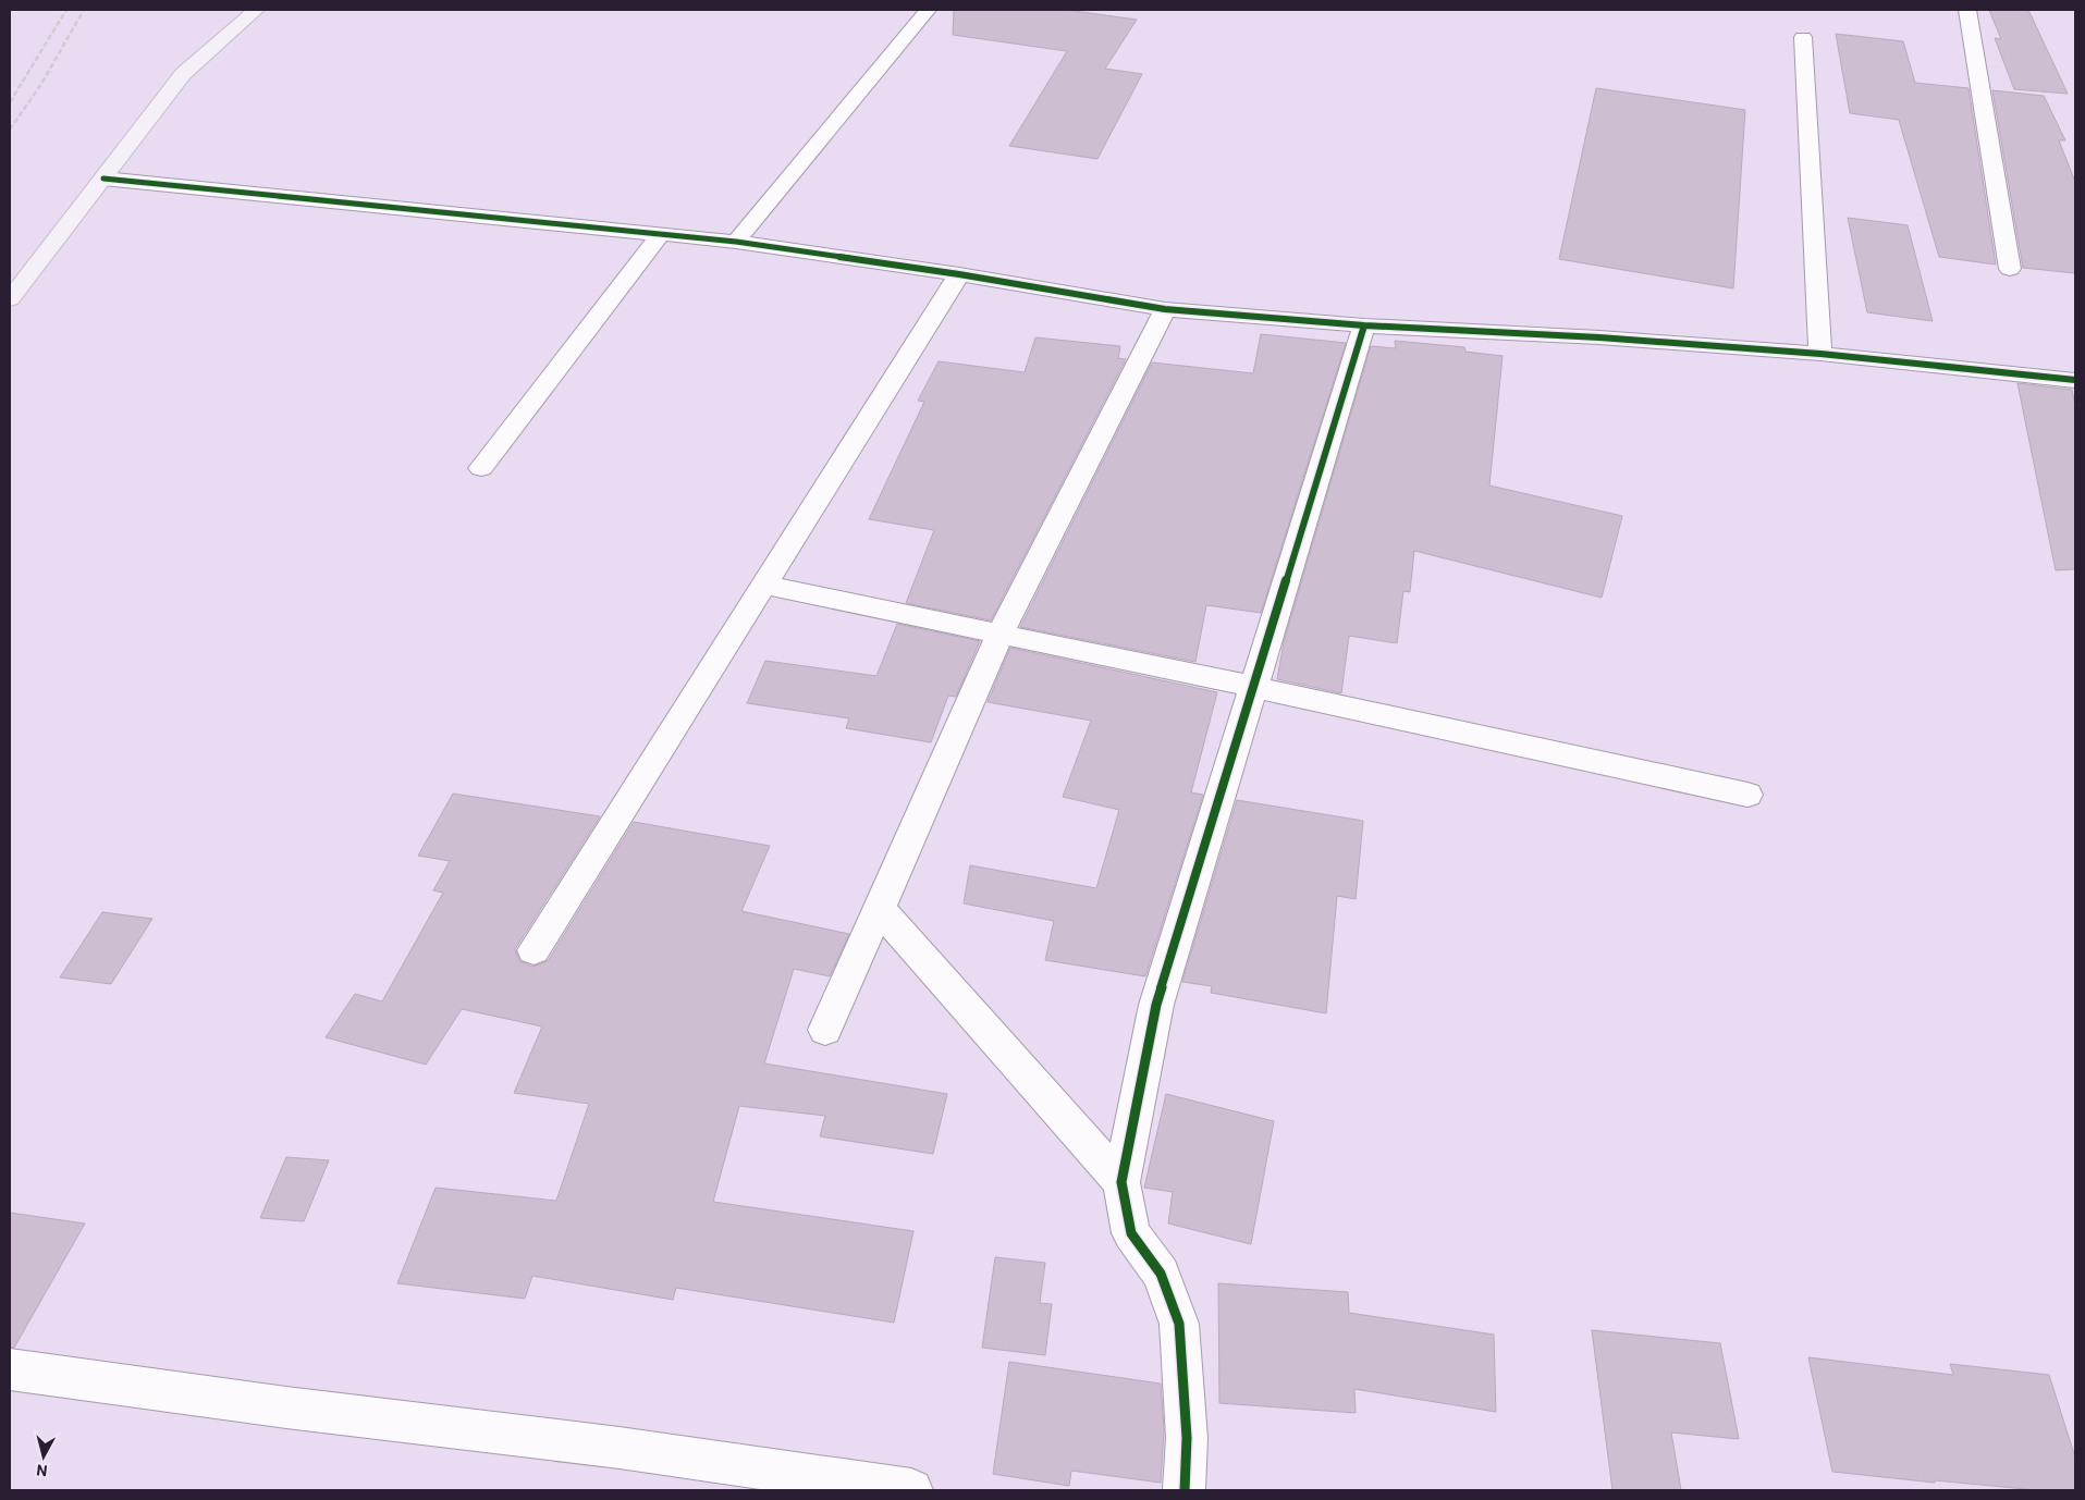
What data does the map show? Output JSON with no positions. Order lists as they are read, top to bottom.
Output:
{
  "north": "bottom"
}
